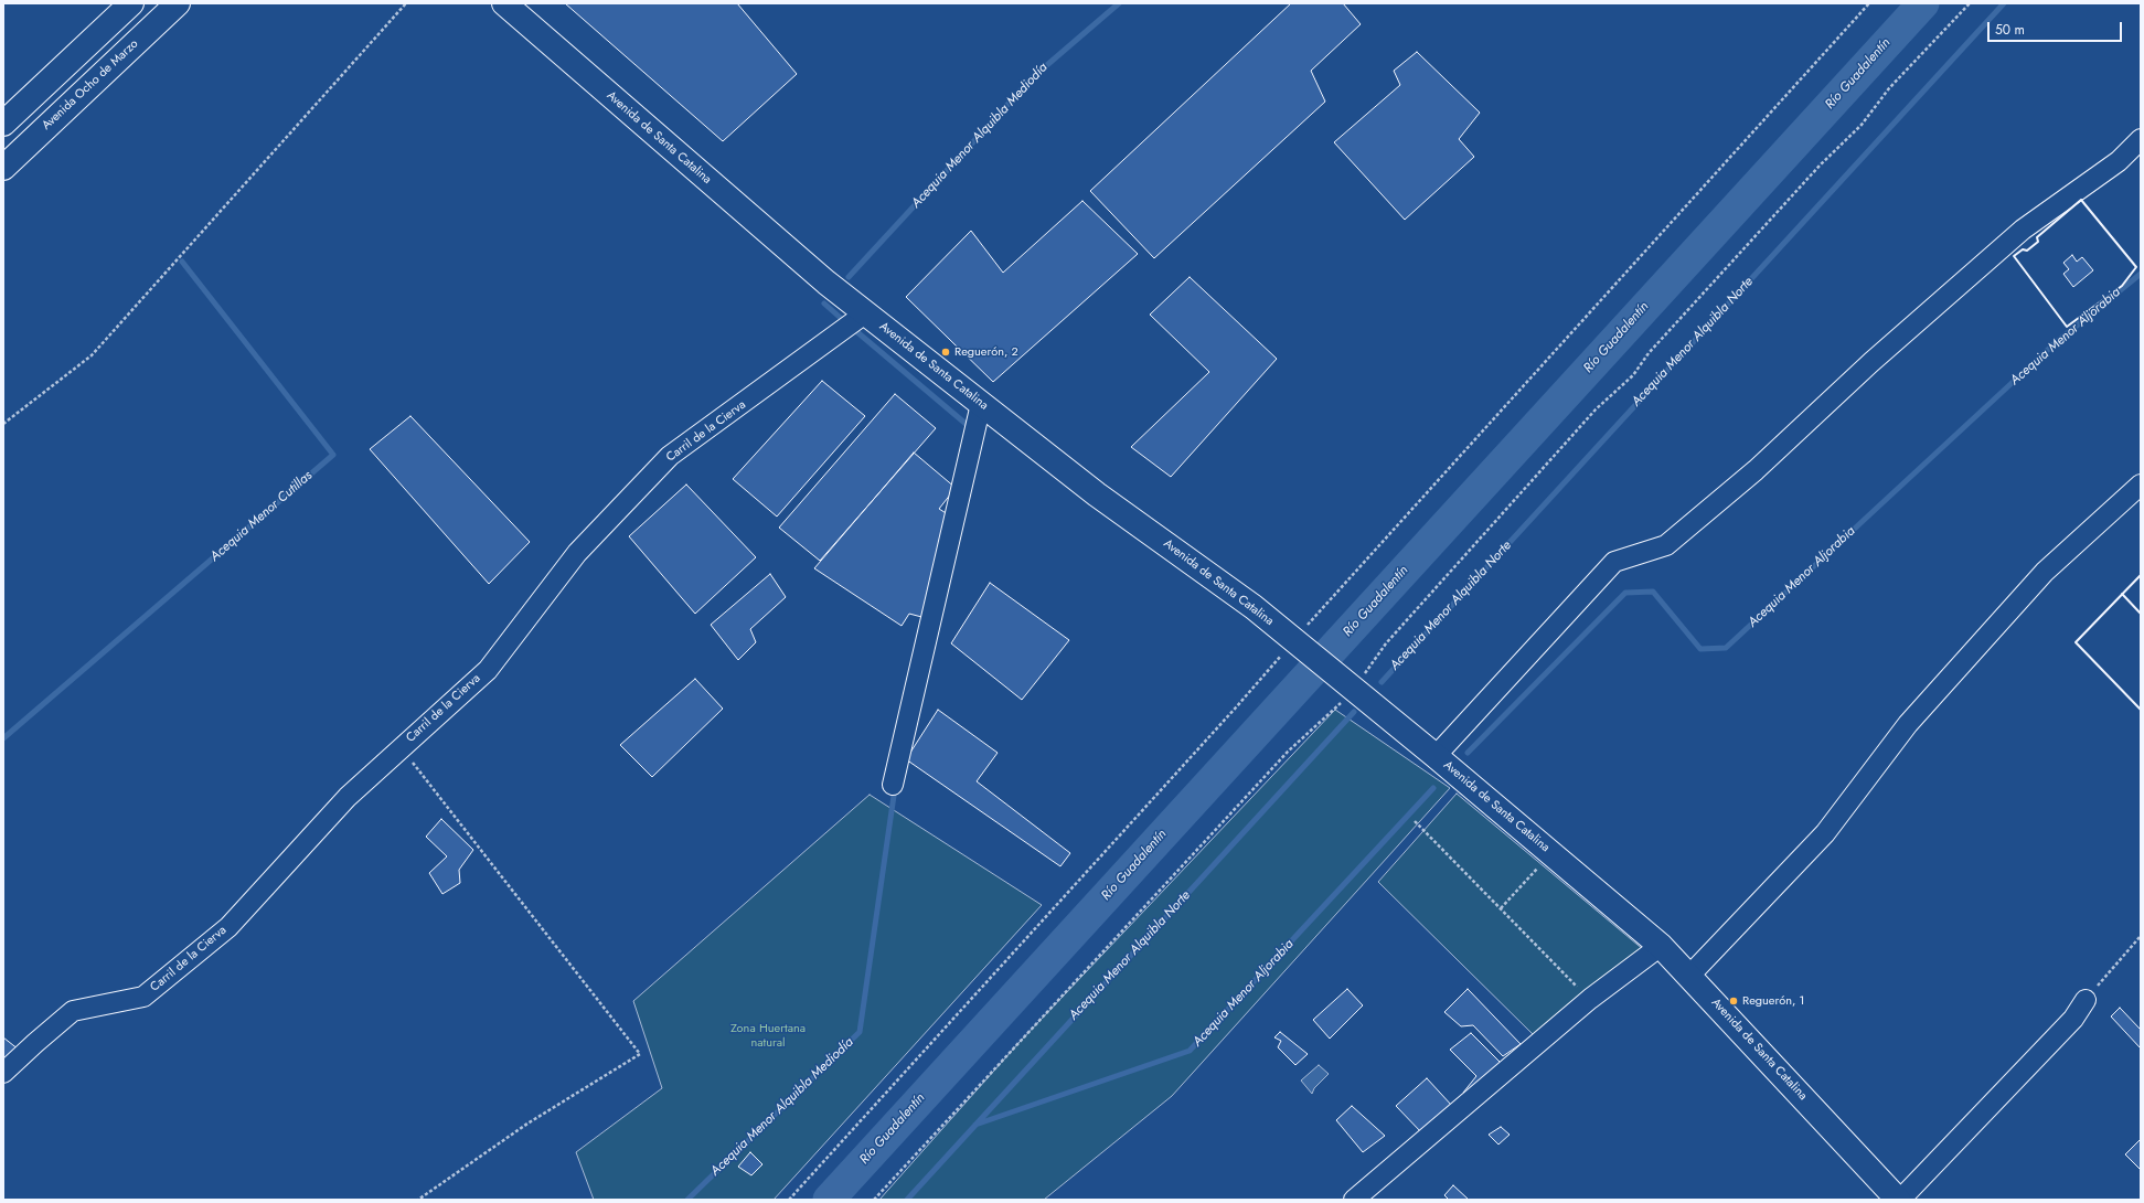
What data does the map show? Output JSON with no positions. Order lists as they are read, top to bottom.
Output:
{
  "streets": {
    "main road": ["Avenida Ocho de Marzo", "Avenida de Santa Catalina"],
    "street": ["Carril de la Cierva"]
  },
  "crossings": [
    ["Avenida de Santa Catalina", "Carril de la Cierva"]
  ],
  "water": [
    "Río Guadalentín",
    "Acequia Menor Alquibla Mediodía",
    "Acequia Menor Aljorabia",
    "Acequia Menor Alquibla Norte",
    "Acequia Menor Cutillas"
  ],
  "parks": ["Zona Huertana natural"],
  "places": ["Reguerón, 2", "Reguerón, 1"],
  "scale_bar": "50 m"
}
